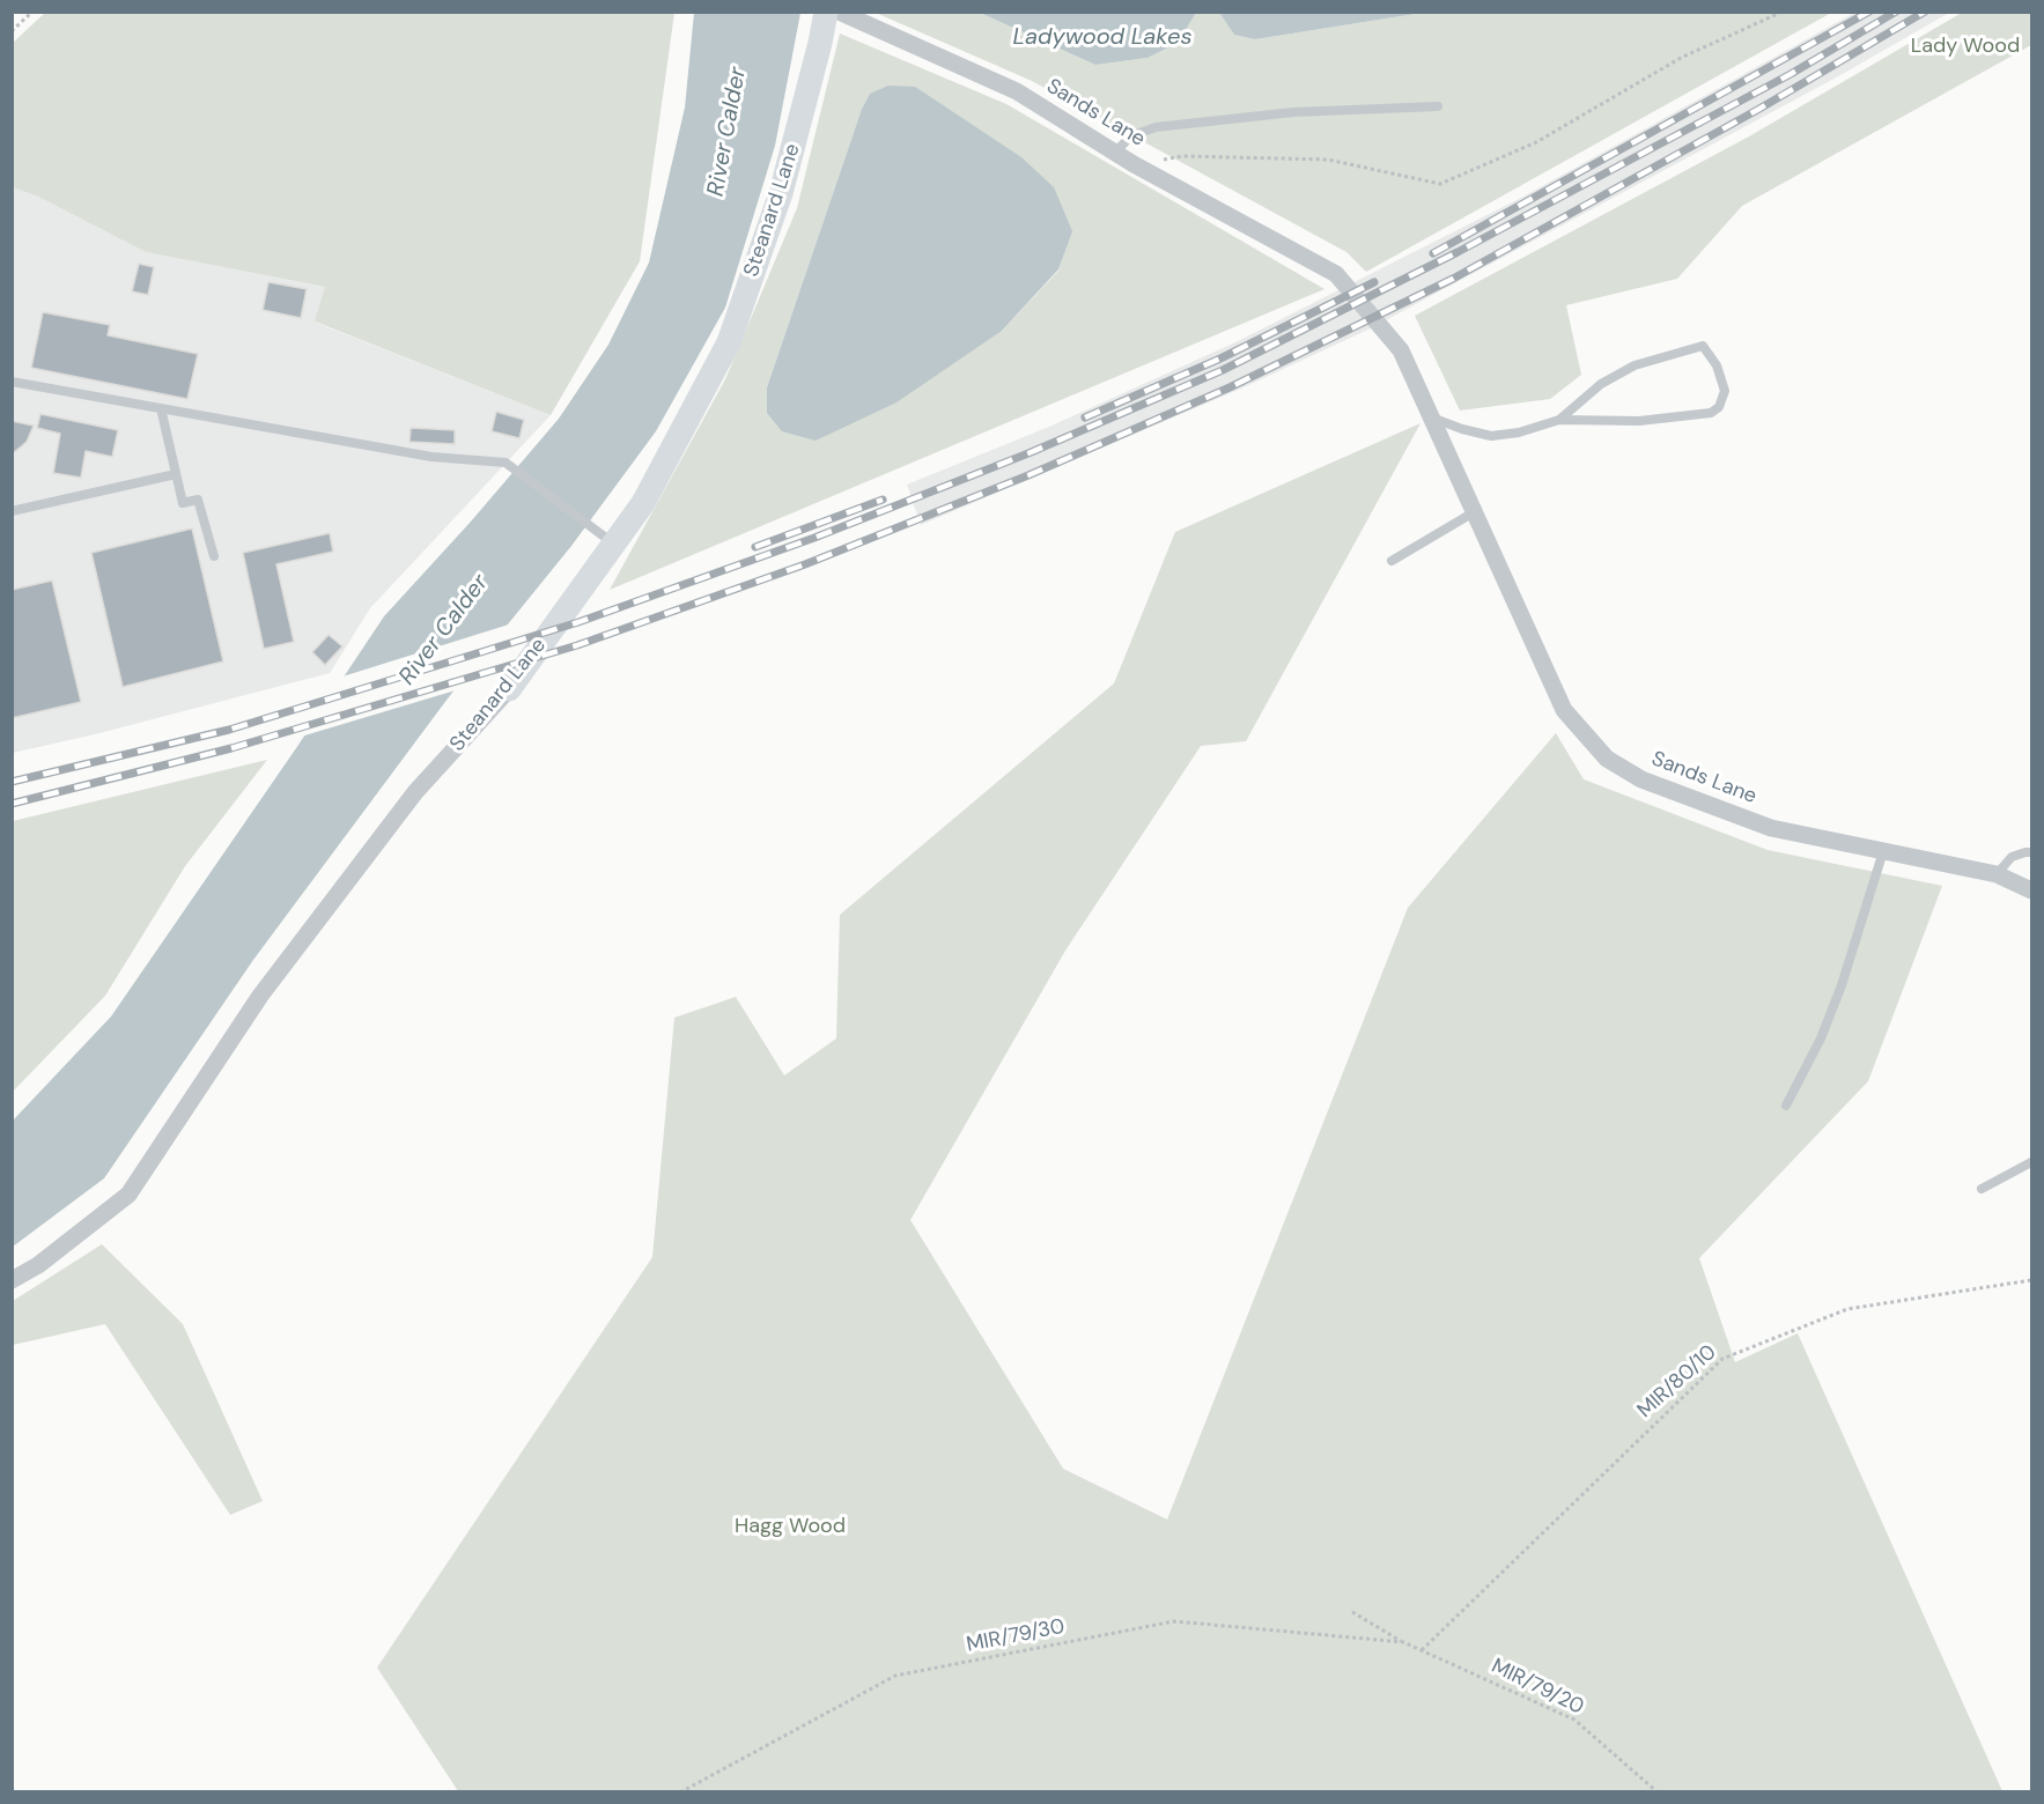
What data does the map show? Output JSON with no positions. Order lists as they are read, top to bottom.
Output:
{
  "streets": {
    "street": ["Sands Lane", "Steanard Lane"],
    "path": ["MIR/80/10", "MIR/79/30", "MIR/79/20"]
  },
  "crossings": [
    ["MIR/80/10", "MIR/79/20"],
    ["MIR/79/30", "MIR/79/20"]
  ],
  "water": ["Ladywood Lakes", "River Calder"],
  "parks": ["Lady Wood", "Hagg Wood"]
}
